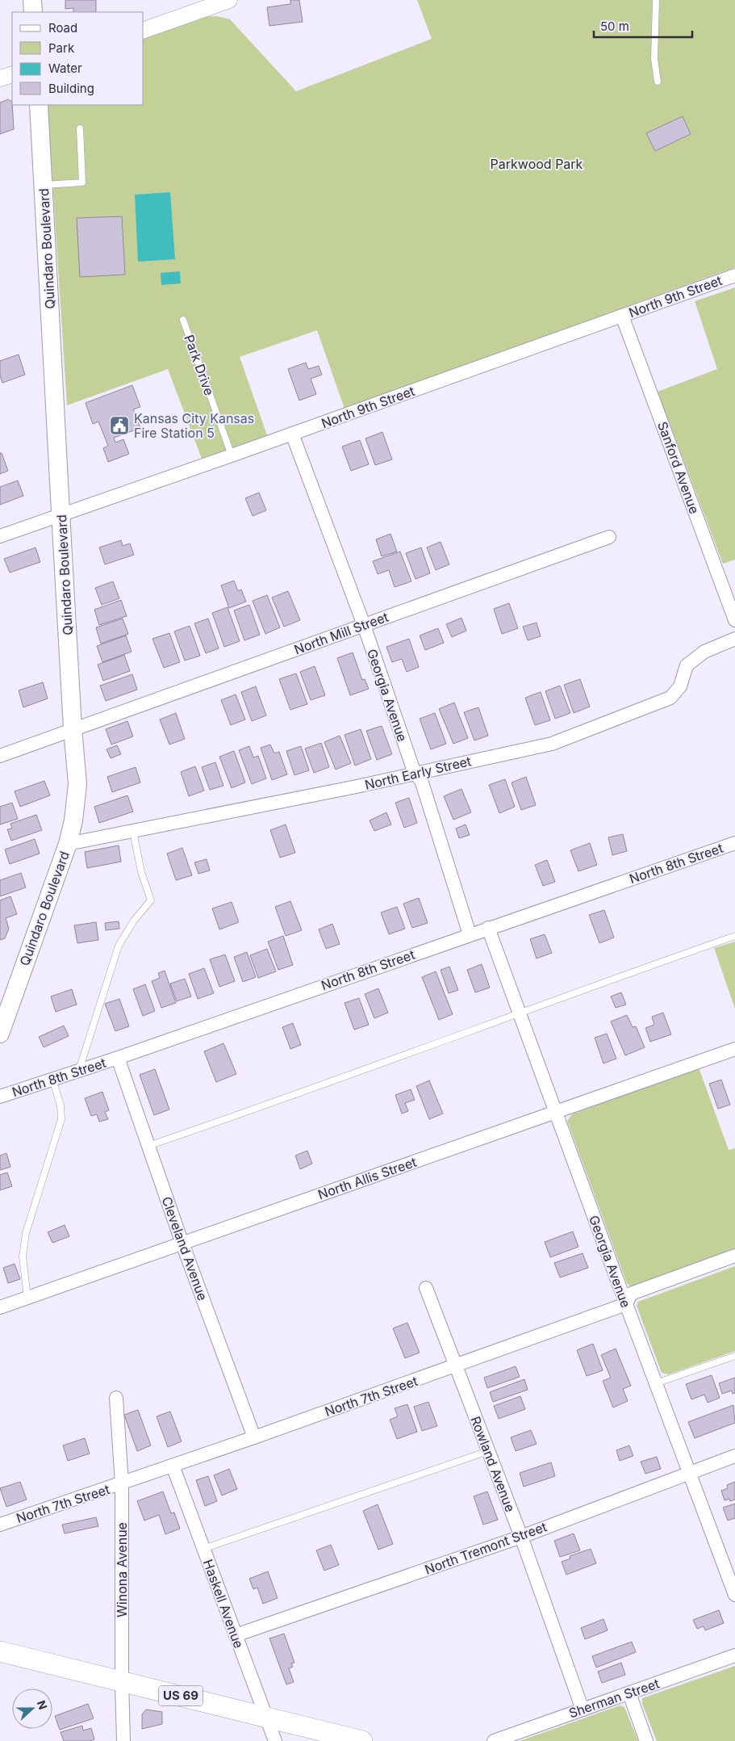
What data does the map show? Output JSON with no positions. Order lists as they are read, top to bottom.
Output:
{
  "streets": {
    "main road": ["Quindaro Boulevard", "US 69"],
    "street": [
      "North 9th Street",
      "Sanford Avenue",
      "North Mill Street",
      "Georgia Avenue",
      "North Early Street",
      "North 8th Street",
      "North Allis Street",
      "Cleveland Avenue",
      "North 7th Street",
      "Rowland Avenue",
      "North Tremont Street",
      "Winona Avenue",
      "Haskell Avenue",
      "Sherman Street"
    ],
    "lane": ["Park Drive"]
  },
  "crossings": [
    ["Quindaro Boulevard", "North 9th Street"],
    ["Quindaro Boulevard", "North Mill Street"],
    ["Quindaro Boulevard", "North Early Street"],
    ["North 9th Street", "Park Drive"],
    ["North 9th Street", "Sanford Avenue"],
    ["North 9th Street", "Georgia Avenue"],
    ["North Mill Street", "Georgia Avenue"],
    ["Georgia Avenue", "North Early Street"],
    ["Georgia Avenue", "North 8th Street"],
    ["Georgia Avenue", "North Allis Street"],
    ["Georgia Avenue", "North 7th Street"],
    ["Georgia Avenue", "North Tremont Street"],
    ["North 8th Street", "Cleveland Avenue"],
    ["North Allis Street", "Cleveland Avenue"],
    ["Cleveland Avenue", "North 7th Street"],
    ["North 7th Street", "Rowland Avenue"],
    ["North 7th Street", "Winona Avenue"],
    ["North 7th Street", "Haskell Avenue"],
    ["Rowland Avenue", "North Tremont Street"],
    ["Rowland Avenue", "Sherman Street"],
    ["North Tremont Street", "Haskell Avenue"],
    ["Winona Avenue", "US 69"],
    ["Haskell Avenue", "US 69"]
  ],
  "parks": ["Parkwood Park"],
  "places": {
    "public building": ["Kansas City Kansas Fire Station 5"]
  },
  "legend": [
    "Road",
    "Park",
    "Water",
    "Building"
  ],
  "scale_bar": "50 m",
  "north": "right"
}
